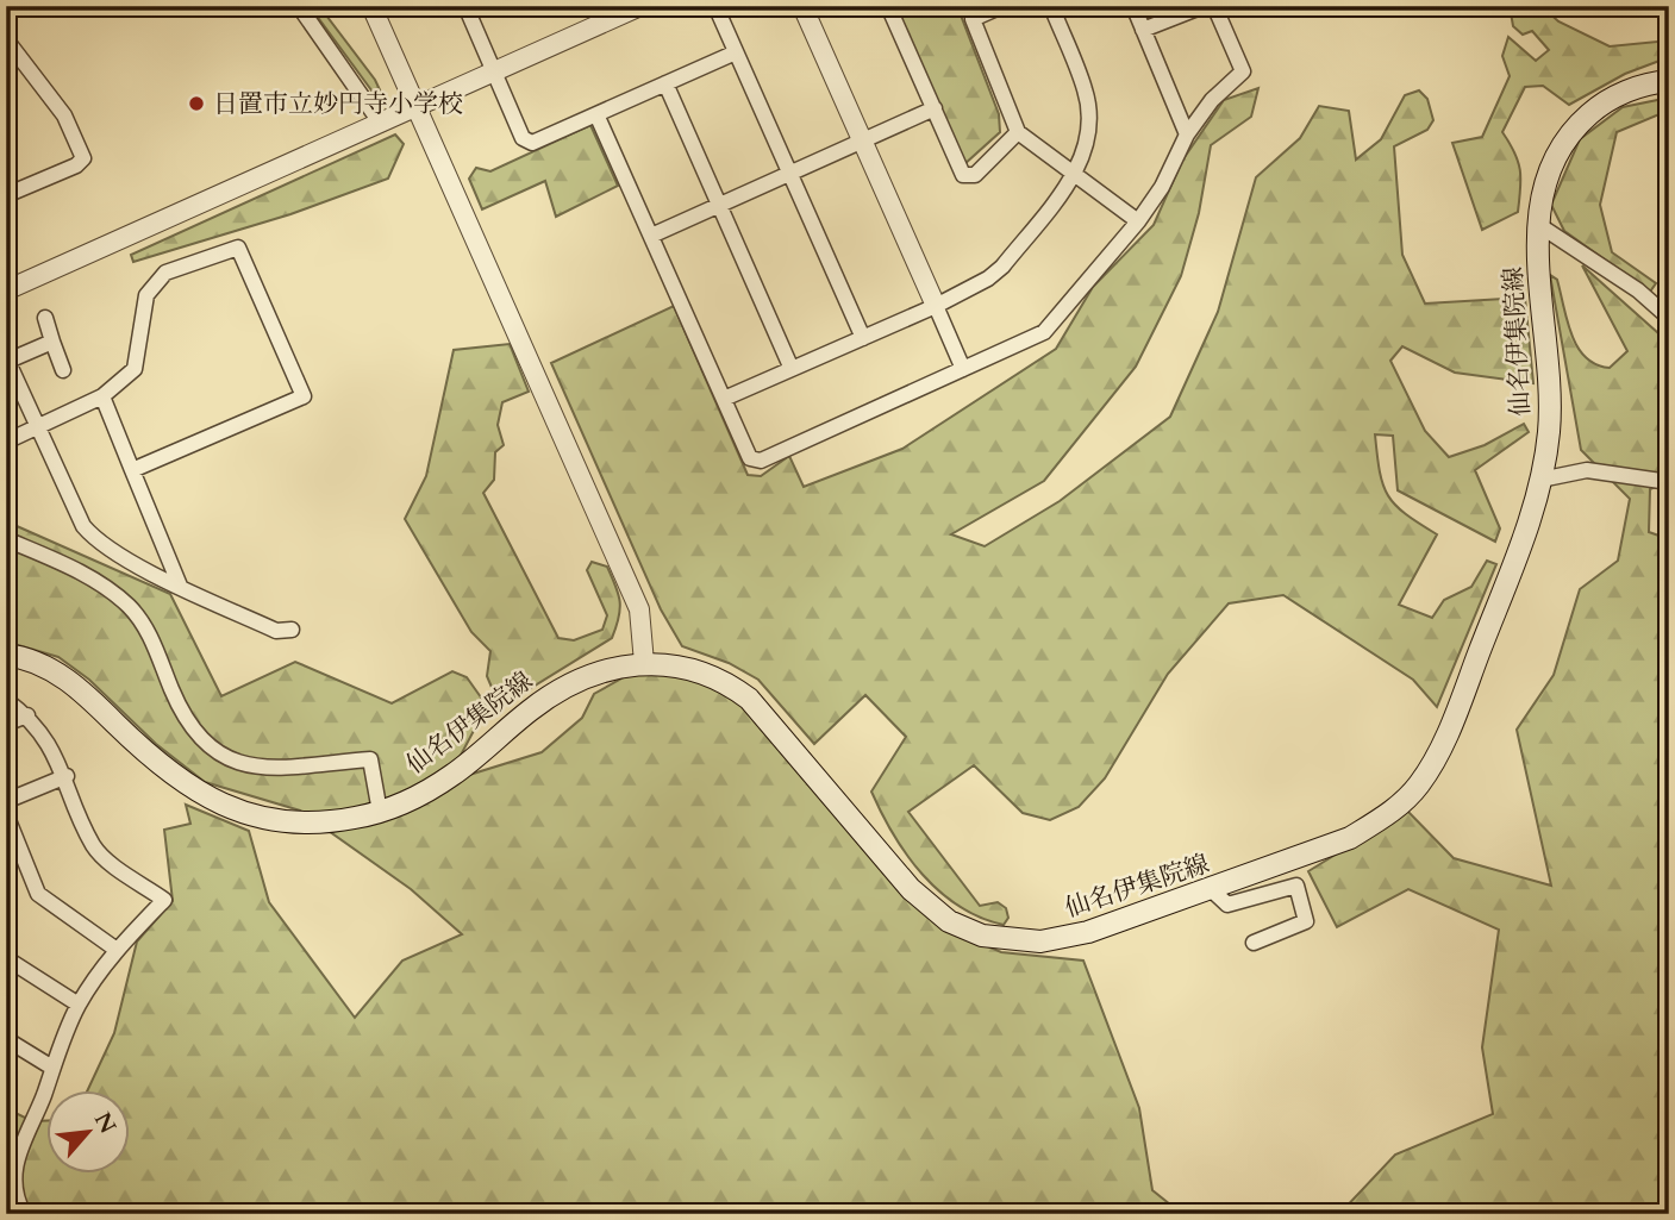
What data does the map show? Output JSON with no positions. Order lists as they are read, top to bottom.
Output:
{
  "streets": {
    "main road": ["仙名伊集院線"]
  },
  "places": ["日置市立妙円寺小学校"],
  "north": "top right"
}
